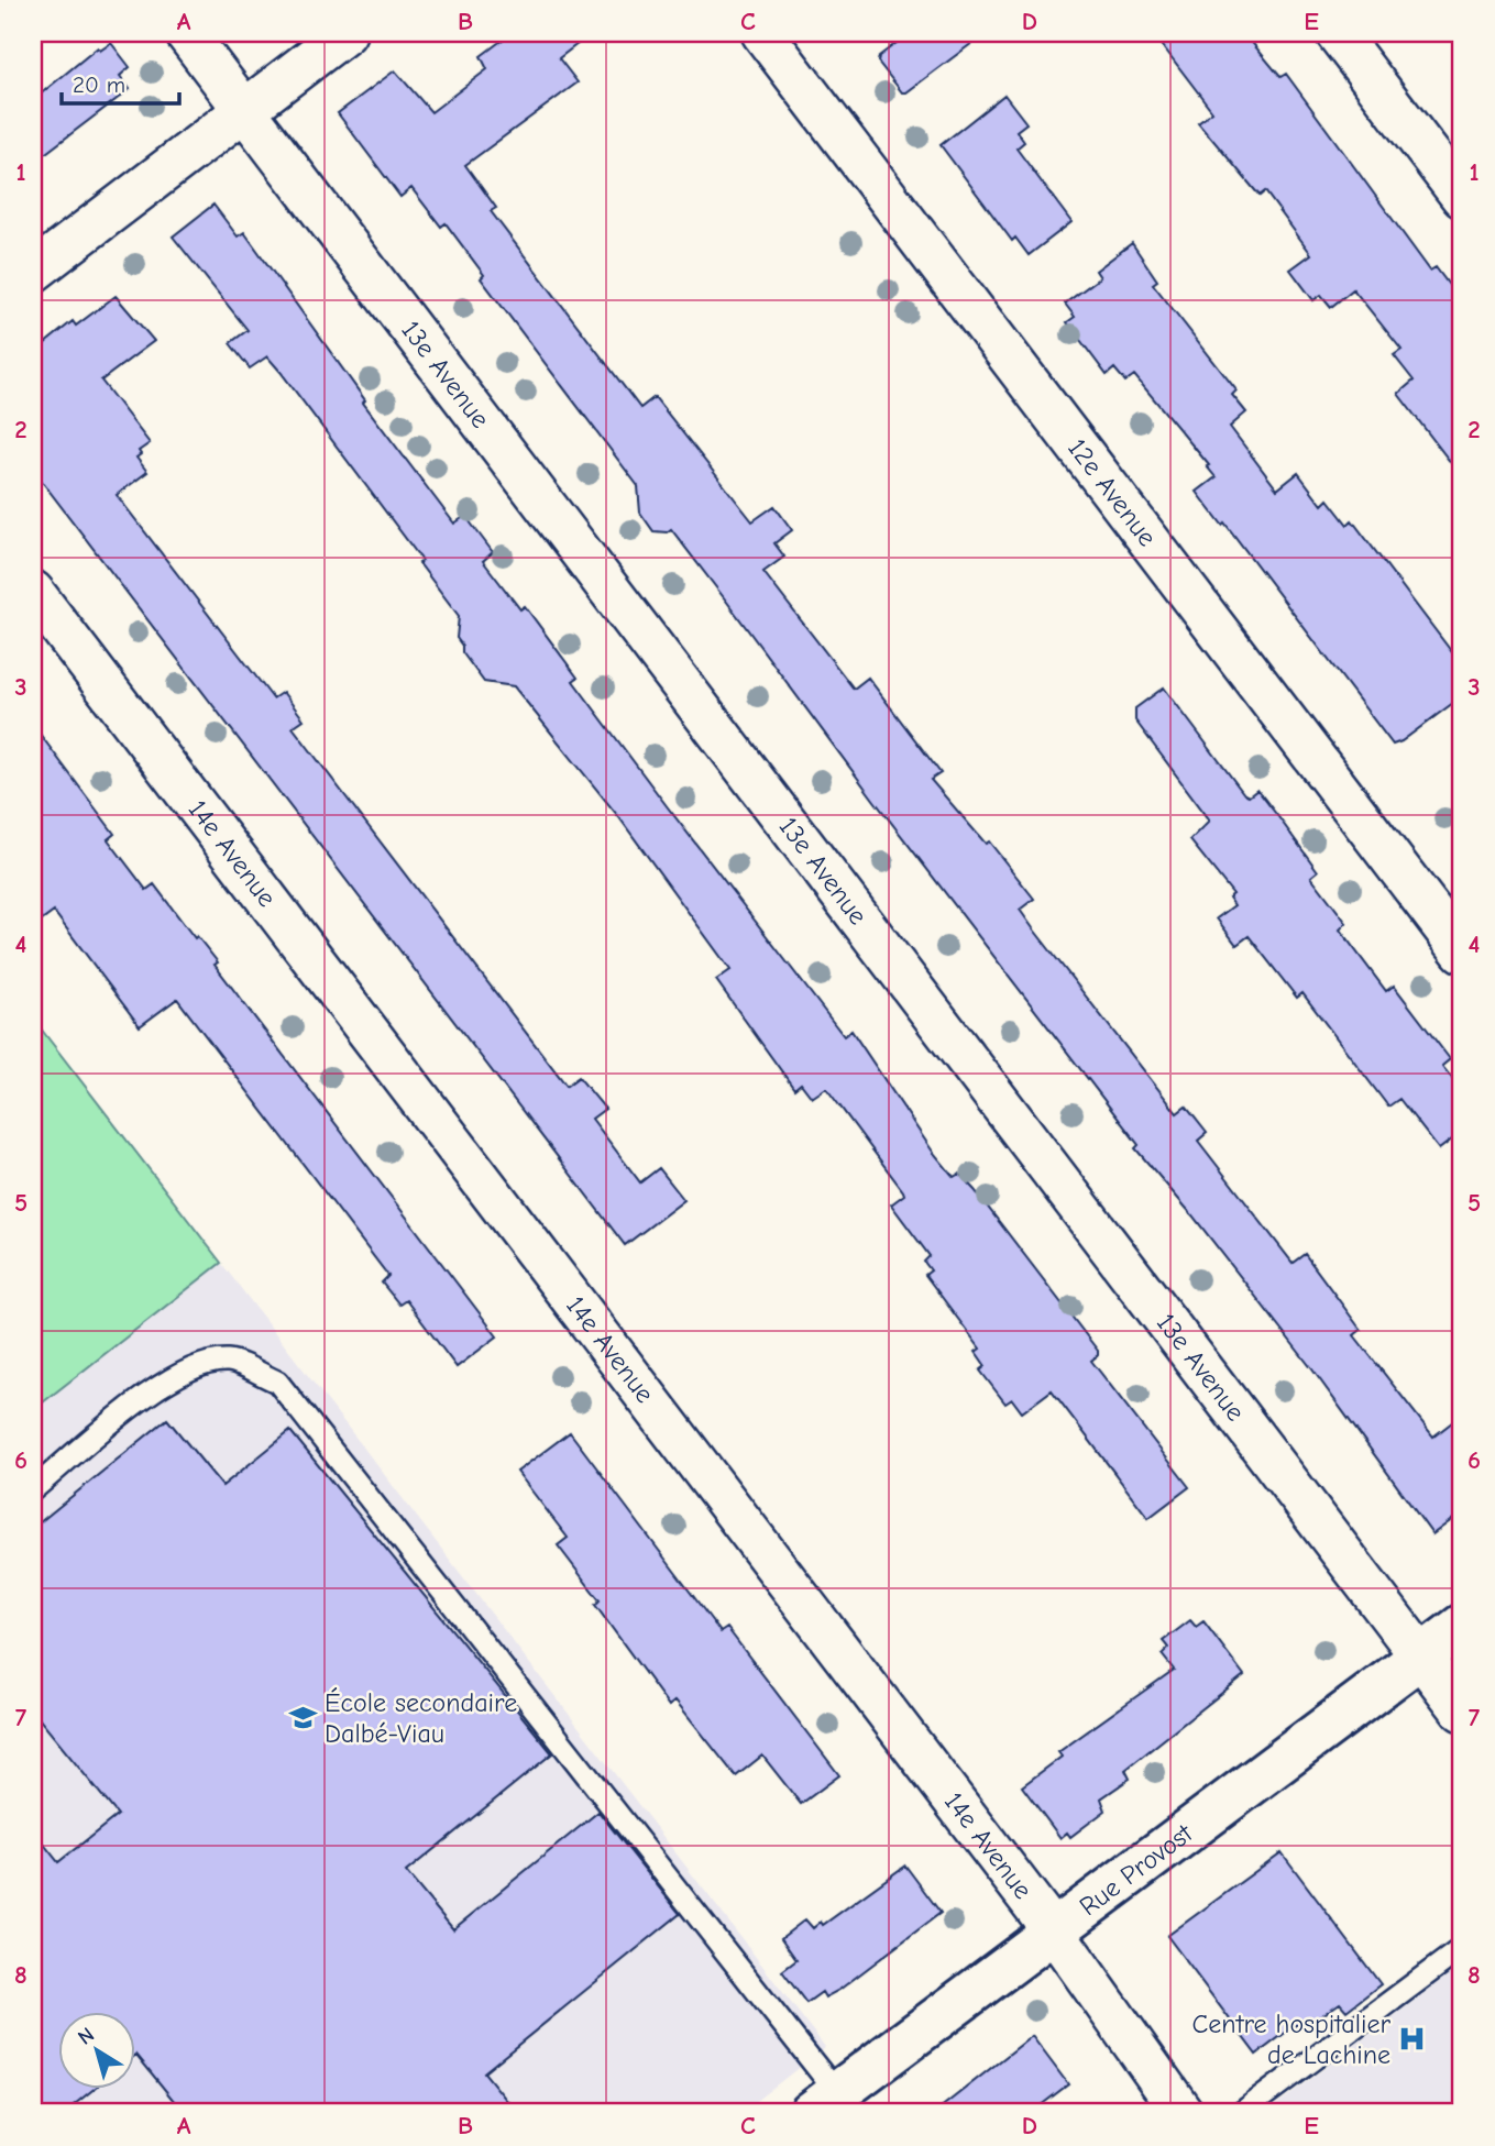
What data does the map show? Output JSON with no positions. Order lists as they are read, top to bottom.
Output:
{
  "streets": {
    "street": [
      "13e Avenue",
      "12e Avenue",
      "14e Avenue",
      "Rue Provost"
    ]
  },
  "crossings": [
    ["13e Avenue", "Rue Provost"],
    ["14e Avenue", "Rue Provost"]
  ],
  "places": {
    "school or university": ["École secondaire Dalbé-Viau"],
    "hospital": ["Centre hospitalier de Lachine"]
  },
  "scale_bar": "20 m",
  "north": "top left",
  "grid": {
    "columns": [
      "A",
      "B",
      "C",
      "D",
      "E"
    ],
    "rows": [
      "1",
      "2",
      "3",
      "4",
      "5",
      "6",
      "7",
      "8"
    ]
  }
}
